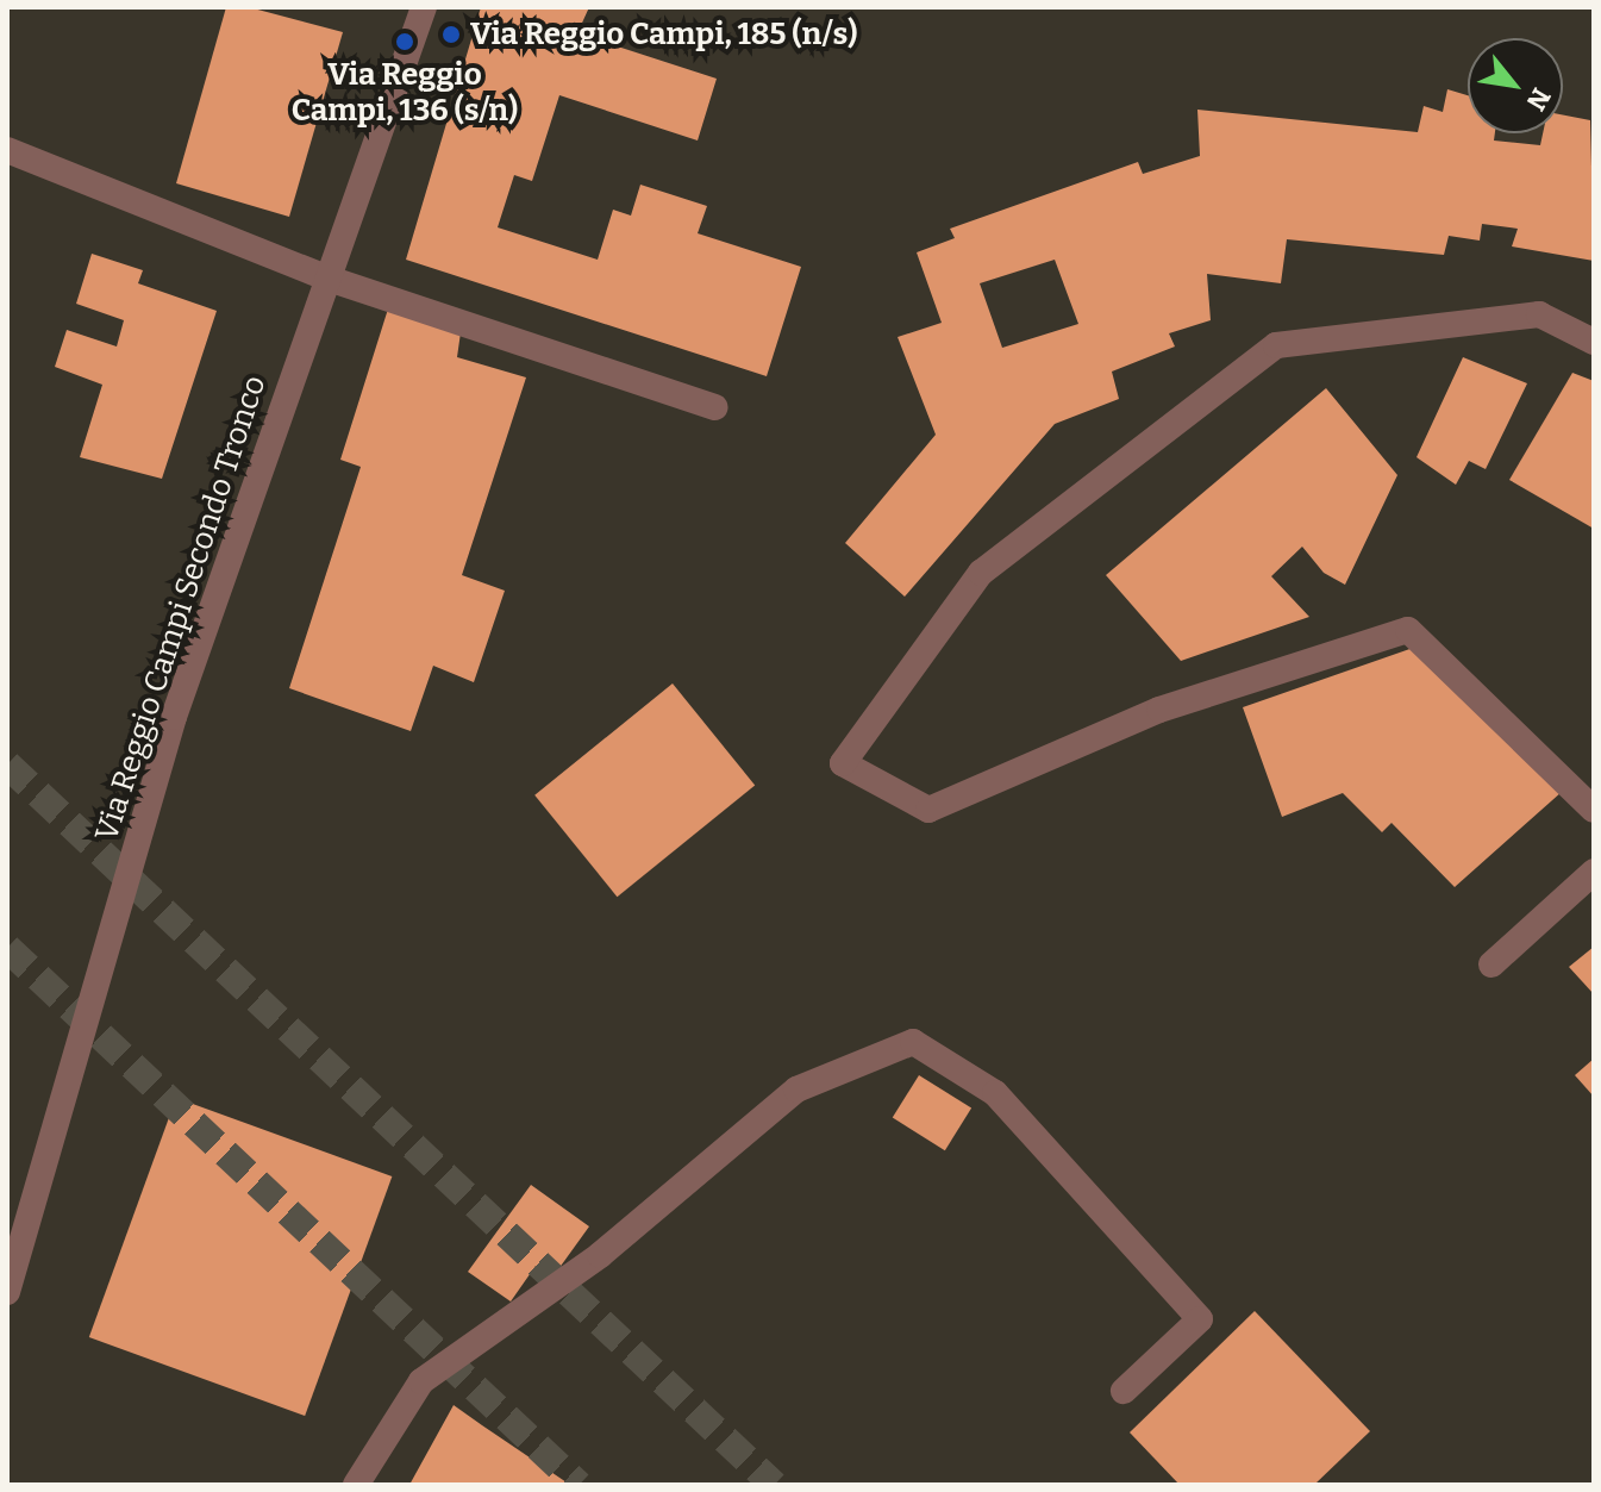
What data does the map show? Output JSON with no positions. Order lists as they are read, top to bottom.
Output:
{
  "streets": {
    "street": ["Via Reggio Campi Secondo Tronco"]
  },
  "places": ["Via Reggio Campi, 185 (n/s)", "Via Reggio Campi, 136 (s/n)"],
  "north": "bottom right"
}
